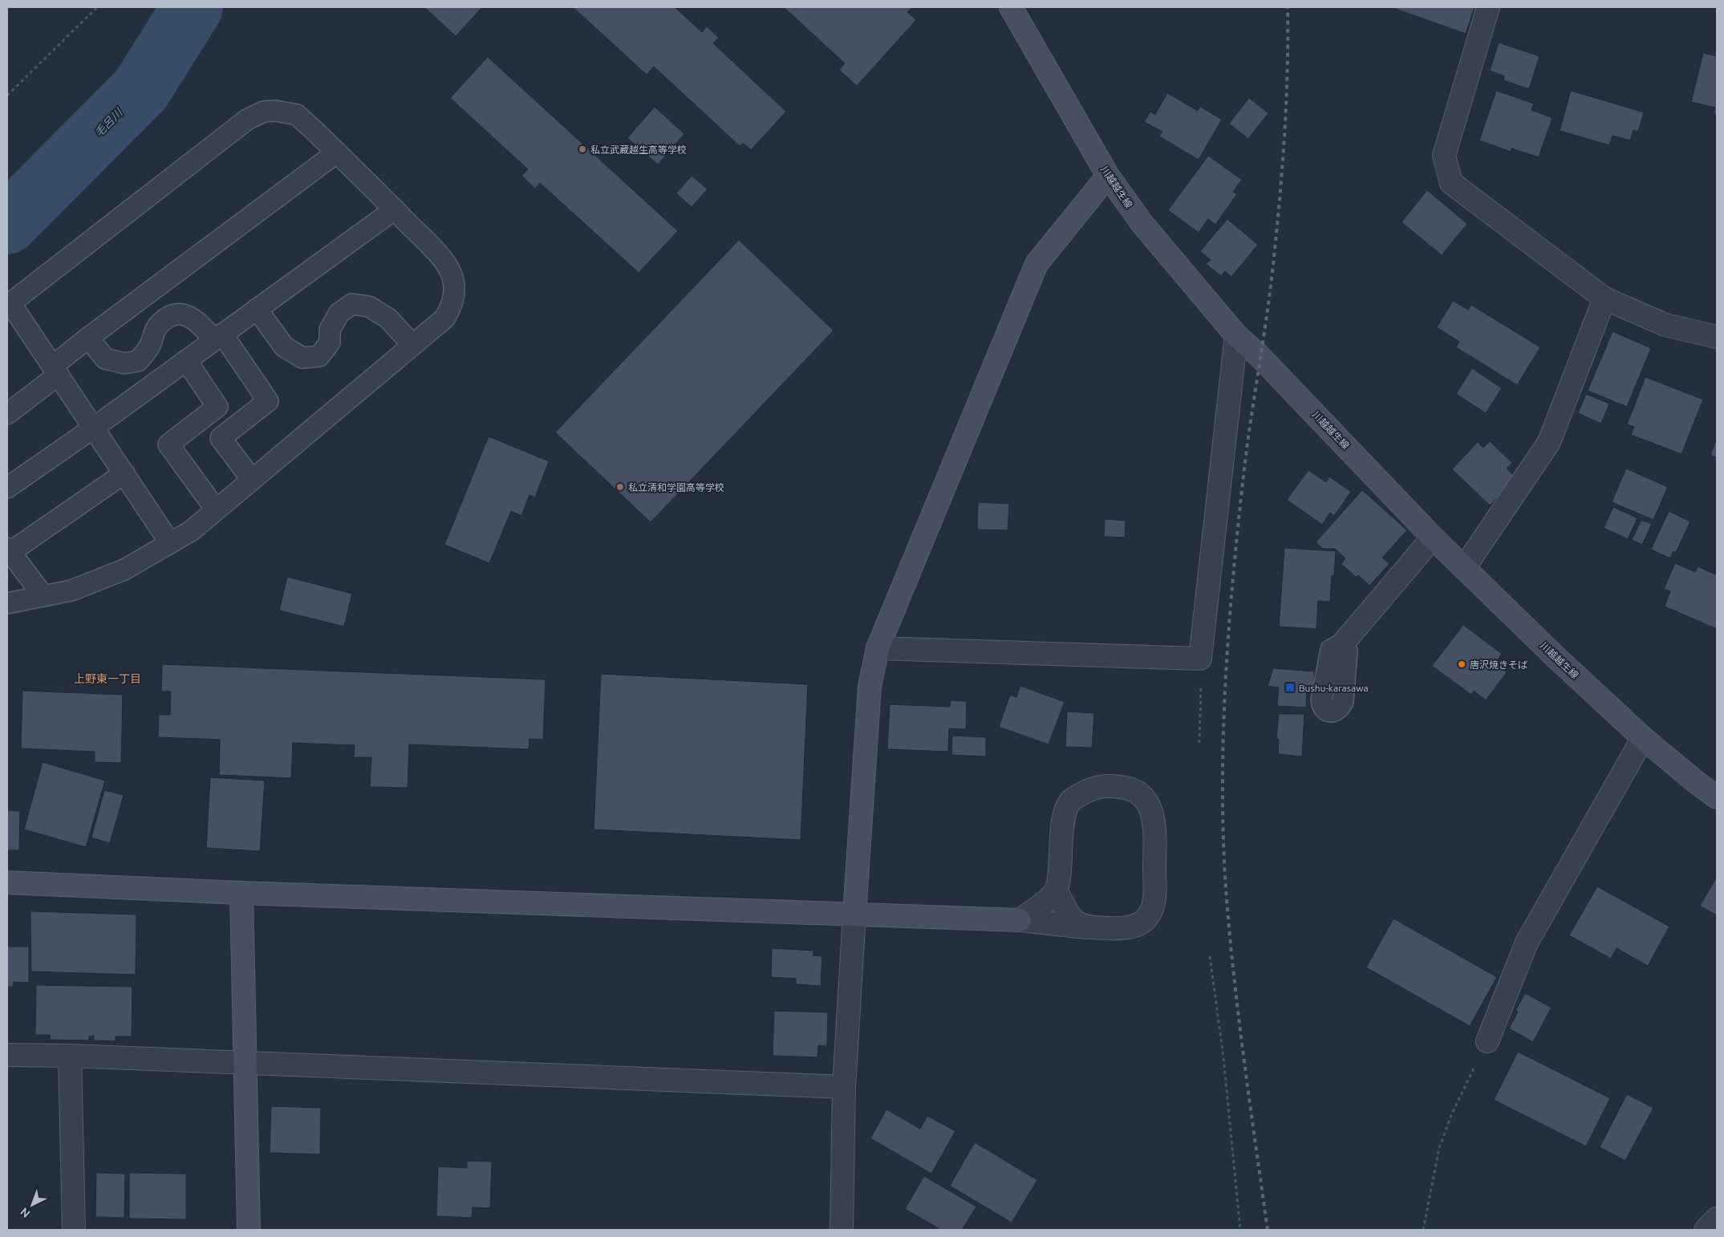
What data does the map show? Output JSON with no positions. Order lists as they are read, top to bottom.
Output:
{
  "streets": {
    "street": ["川越越生線"]
  },
  "districts": ["上野東一丁目"],
  "water": ["毛呂川"],
  "places": {
    "other": ["私立武蔵越生高等学校", "私立清和学園高等学校", "唐沢焼きそば"],
    "transit": ["Bushu-karasawa"]
  },
  "north": "bottom left"
}
